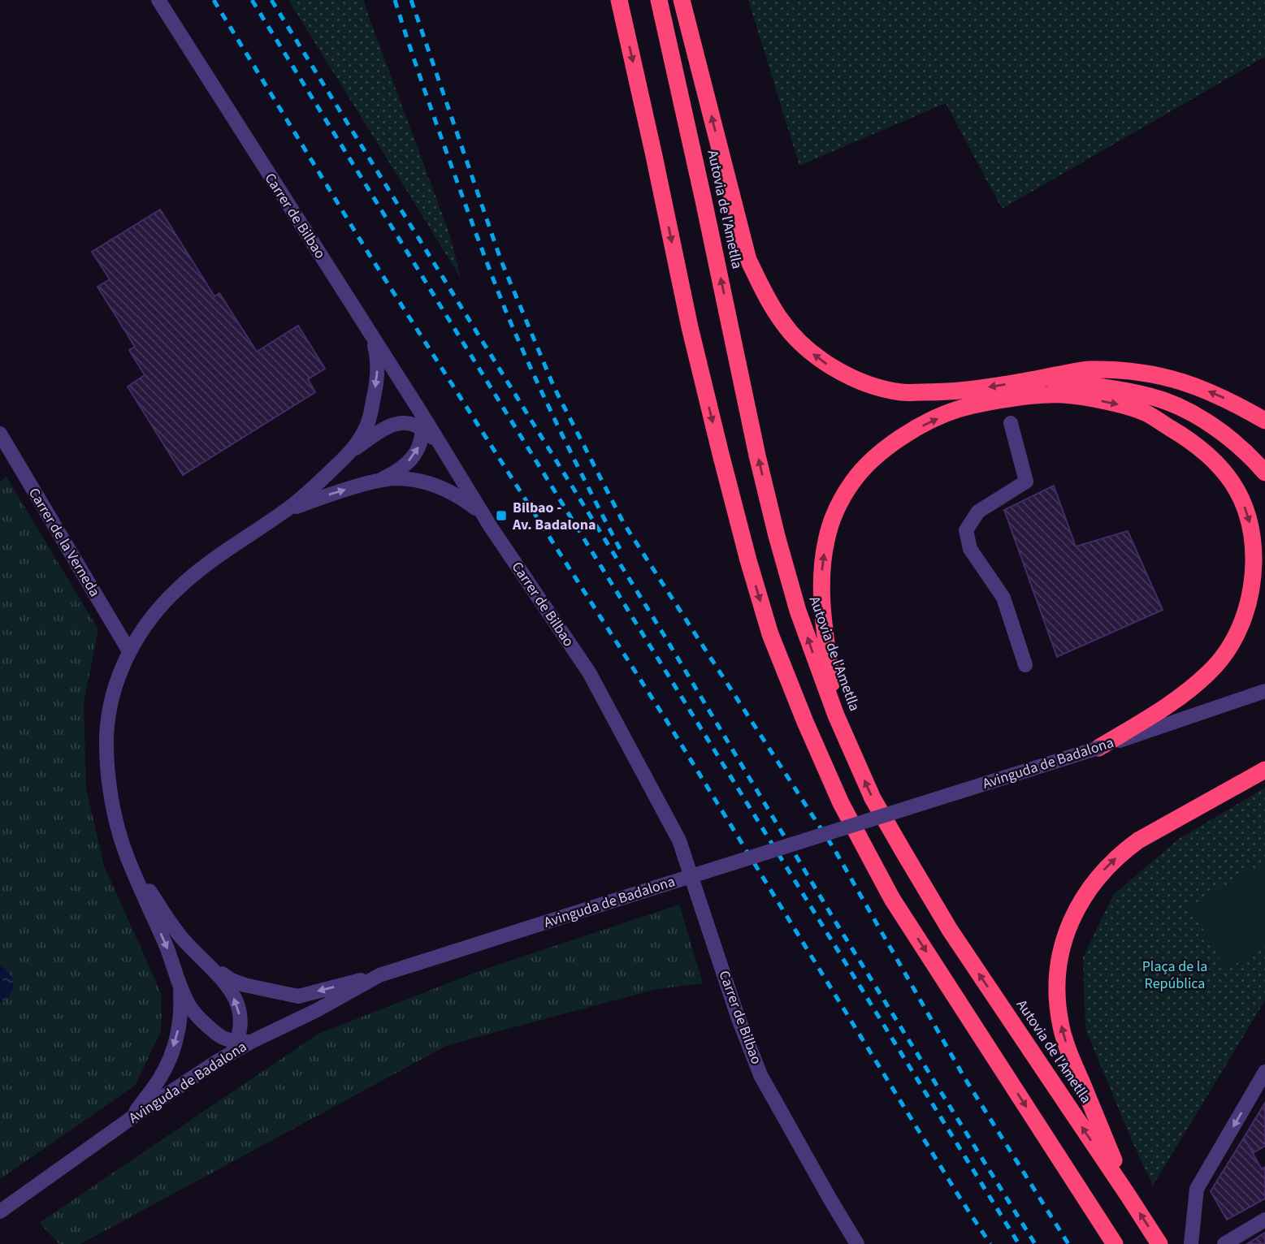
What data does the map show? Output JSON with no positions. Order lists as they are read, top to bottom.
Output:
{
  "streets": {
    "highway": ["Autovia de l'Ametlla"],
    "street": ["Carrer de Bilbao", "Carrer de la Verneda", "Avinguda de Badalona"]
  },
  "parks": ["Plaça de la República"],
  "places": {
    "transit": ["Bilbao - Av. Badalona"]
  }
}
